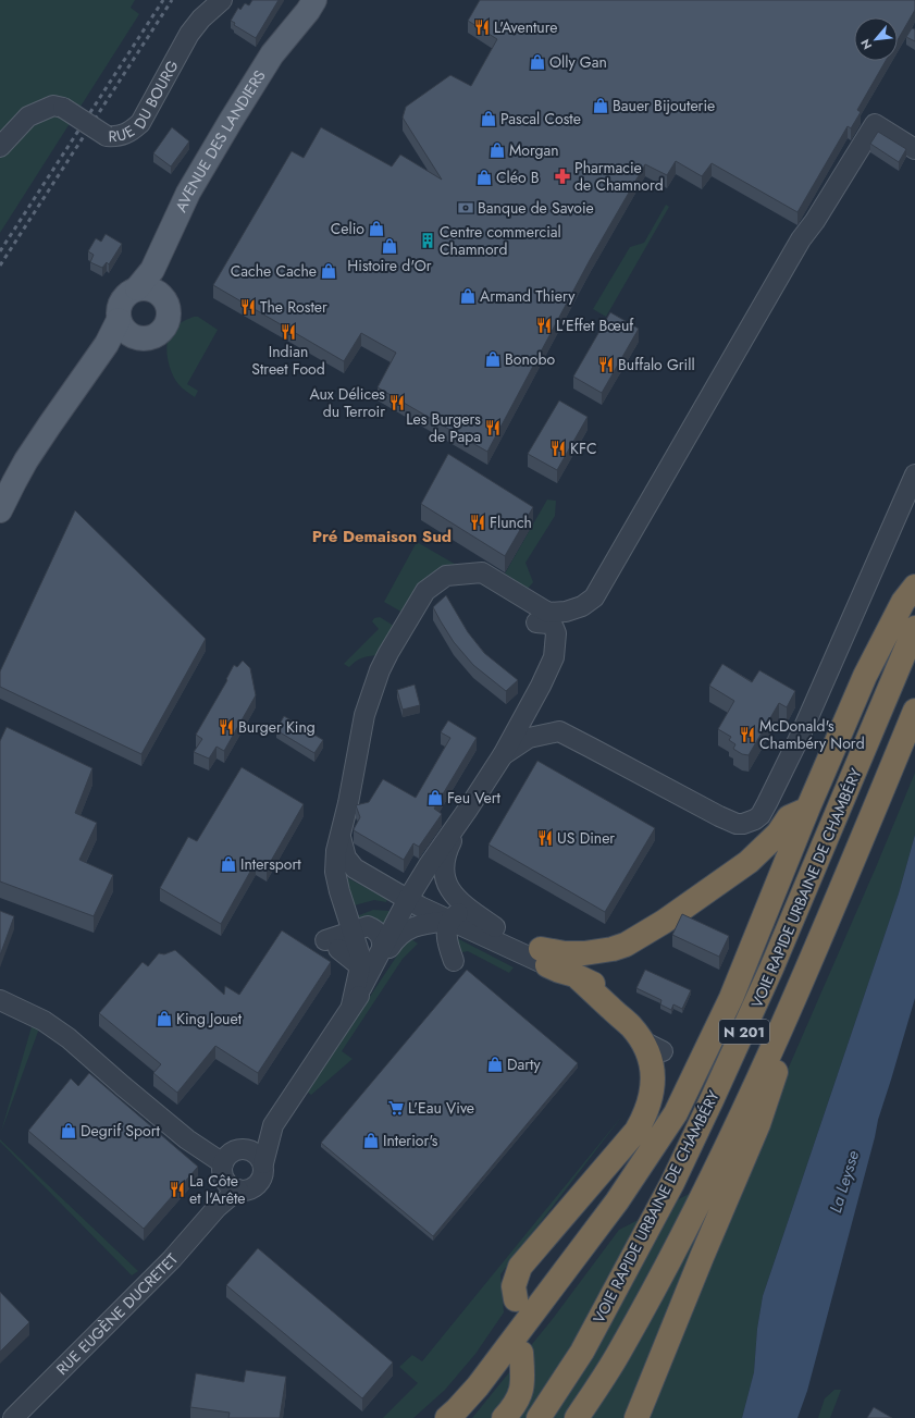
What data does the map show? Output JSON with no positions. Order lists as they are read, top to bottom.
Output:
{
  "streets": {
    "highway": ["VOIE RAPIDE URBAINE DE CHAMBÉRY", "N 201"],
    "main road": ["AVENUE DES LANDIERS"],
    "street": ["RUE DU BOURG", "RUE EUGÈNE DUCRETET"]
  },
  "districts": ["Pré Demaison Sud"],
  "water": ["La Leysse"],
  "places": {
    "restaurant": [
      "L'Aventure",
      "The Roster",
      "L'Effet Bœuf",
      "Indian Street Food",
      "Buffalo Grill",
      "Aux Délices du Terroir",
      "Les Burgers de Papa",
      "KFC",
      "Flunch",
      "Burger King",
      "McDonald's Chambéry Nord",
      "US Diner",
      "La Côte et l'Arête"
    ],
    "shop": [
      "Olly Gan",
      "Bauer Bijouterie",
      "Pascal Coste",
      "Morgan",
      "Cléo B",
      "Celio",
      "Histoire d'Or",
      "Cache Cache",
      "Armand Thiery",
      "Bonobo",
      "Feu Vert",
      "Intersport",
      "King Jouet",
      "Darty",
      "Degrif Sport",
      "Interior's"
    ],
    "pharmacy": ["Pharmacie de Chamnord"],
    "bank": ["Banque de Savoie"],
    "building": ["Centre commercial Chamnord"],
    "supermarket": ["L'Eau Vive"]
  },
  "north": "bottom left"
}
